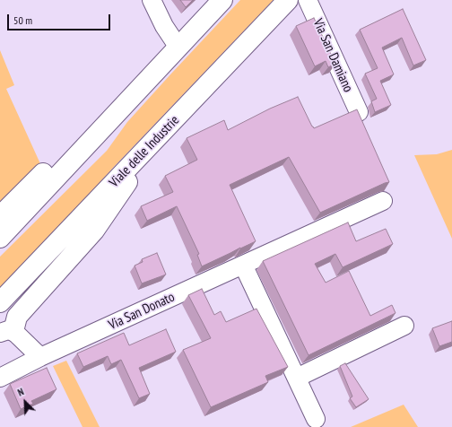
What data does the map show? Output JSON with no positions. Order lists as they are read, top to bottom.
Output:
{
  "streets": {
    "main road": ["Viale delle Industrie"],
    "street": ["Via San Damiano", "Via San Donato"]
  },
  "scale_bar": "50 m",
  "north": "top left"
}
